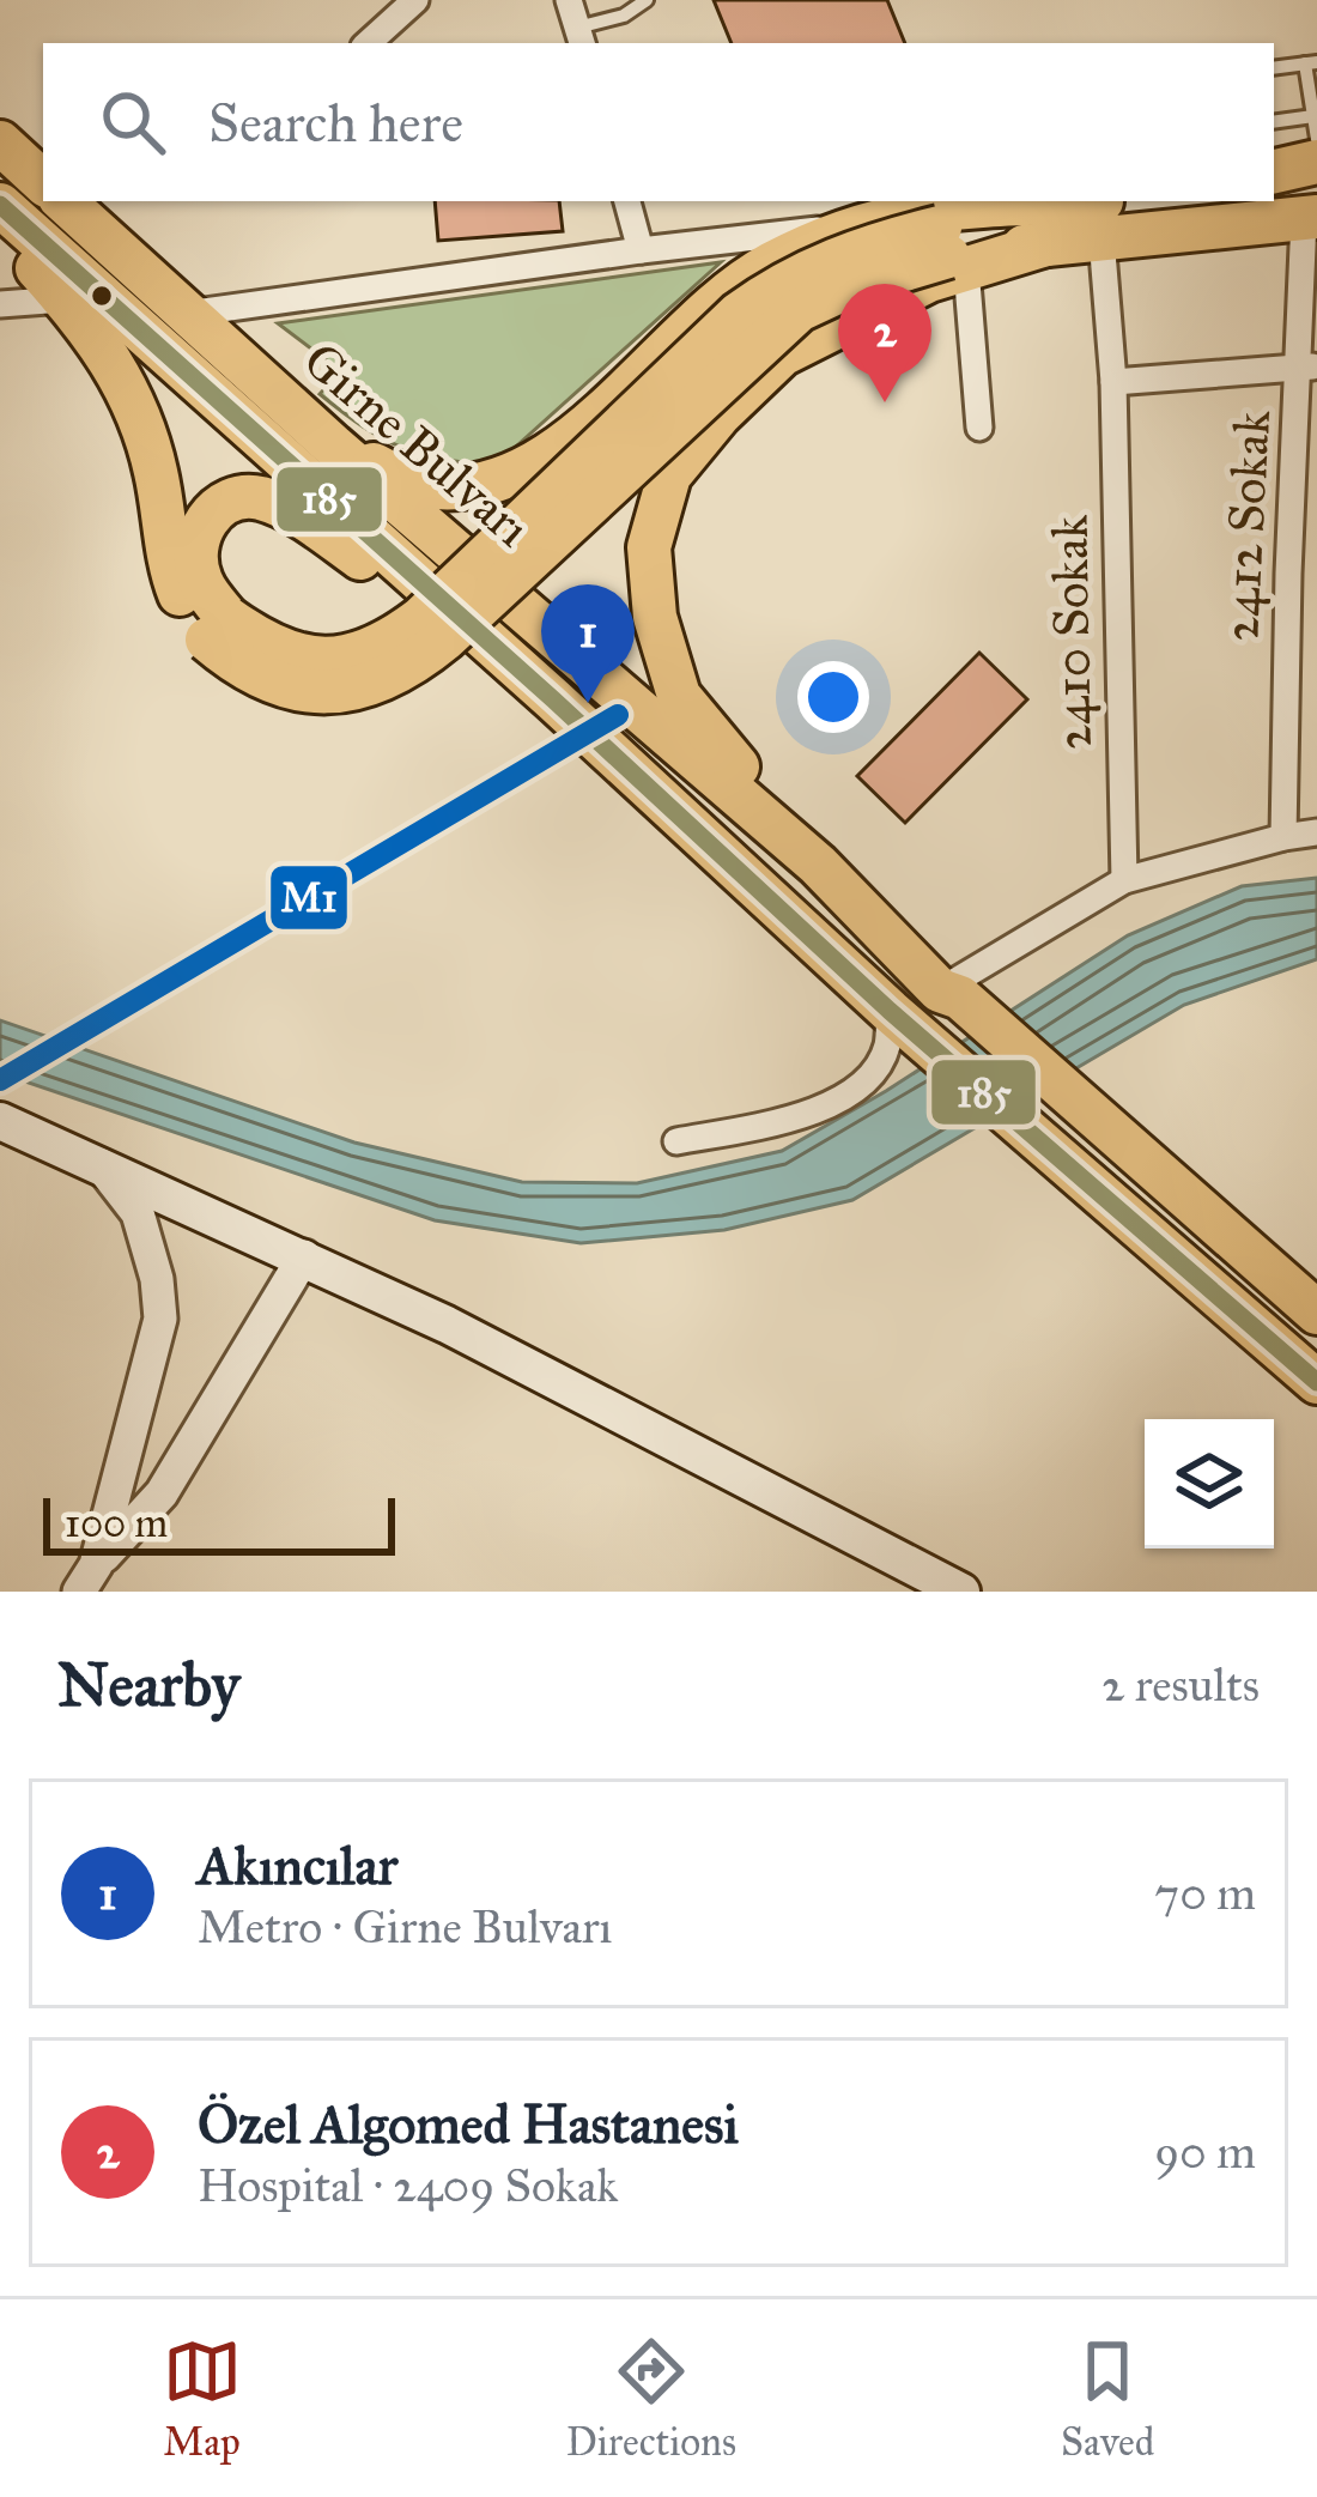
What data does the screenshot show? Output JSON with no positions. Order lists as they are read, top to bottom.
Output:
{
  "streets": {
    "highway": ["Girne Bulvarı"],
    "street": ["2412 Sokak", "2410 Sokak"]
  },
  "lines": ["transit line 185", "transit line M1"],
  "scale_bar": "100 m",
  "page": {
    "search": "Search here",
    "pins": ["2", "1"],
    "scale": "100 m",
    "heading": ["Nearby", "2 results"],
    "list": [
      {
        "mark": "1",
        "name": "Akıncılar",
        "note": "Metro · Girne Bulvarı",
        "value": "70 m"
      },
      {
        "mark": "2",
        "name": "Özel Algomed Hastanesi",
        "note": "Hospital · 2409 Sokak",
        "value": "90 m"
      }
    ],
    "nav": ["Map", "Directions", "Saved"]
  }
}
